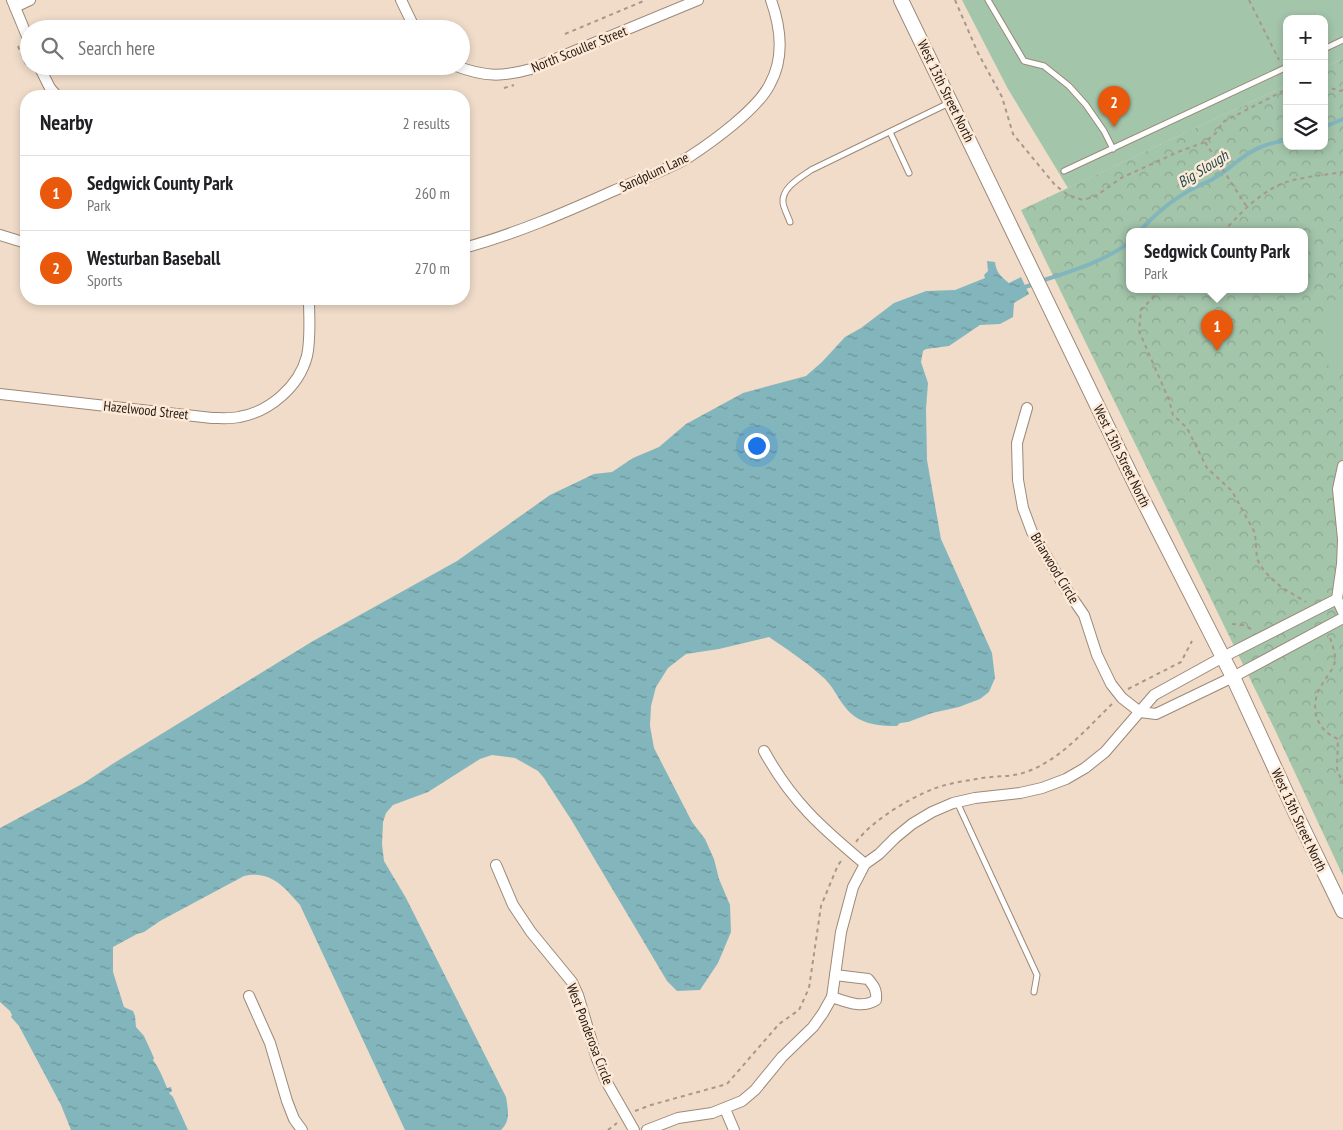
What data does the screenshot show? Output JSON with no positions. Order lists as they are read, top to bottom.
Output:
{
  "streets": {
    "street": [
      "North Scouller Street",
      "West 13th Street North",
      "Sandplum Lane",
      "Hazelwood Street",
      "Briarwood Circle",
      "West Ponderosa Circle"
    ]
  },
  "water": ["Big Slough"],
  "page": {
    "map_buttons": ["+", "−"],
    "search": "Search here",
    "pins": ["2", "1"],
    "heading": ["Nearby", "2 results"],
    "list": [
      {
        "mark": "1",
        "name": "Sedgwick County Park",
        "note": "Park",
        "value": "260 m"
      },
      {
        "mark": "2",
        "name": "Westurban Baseball",
        "note": "Sports",
        "value": "270 m"
      }
    ],
    "popup": ["Sedgwick County Park", "Park"]
  }
}
